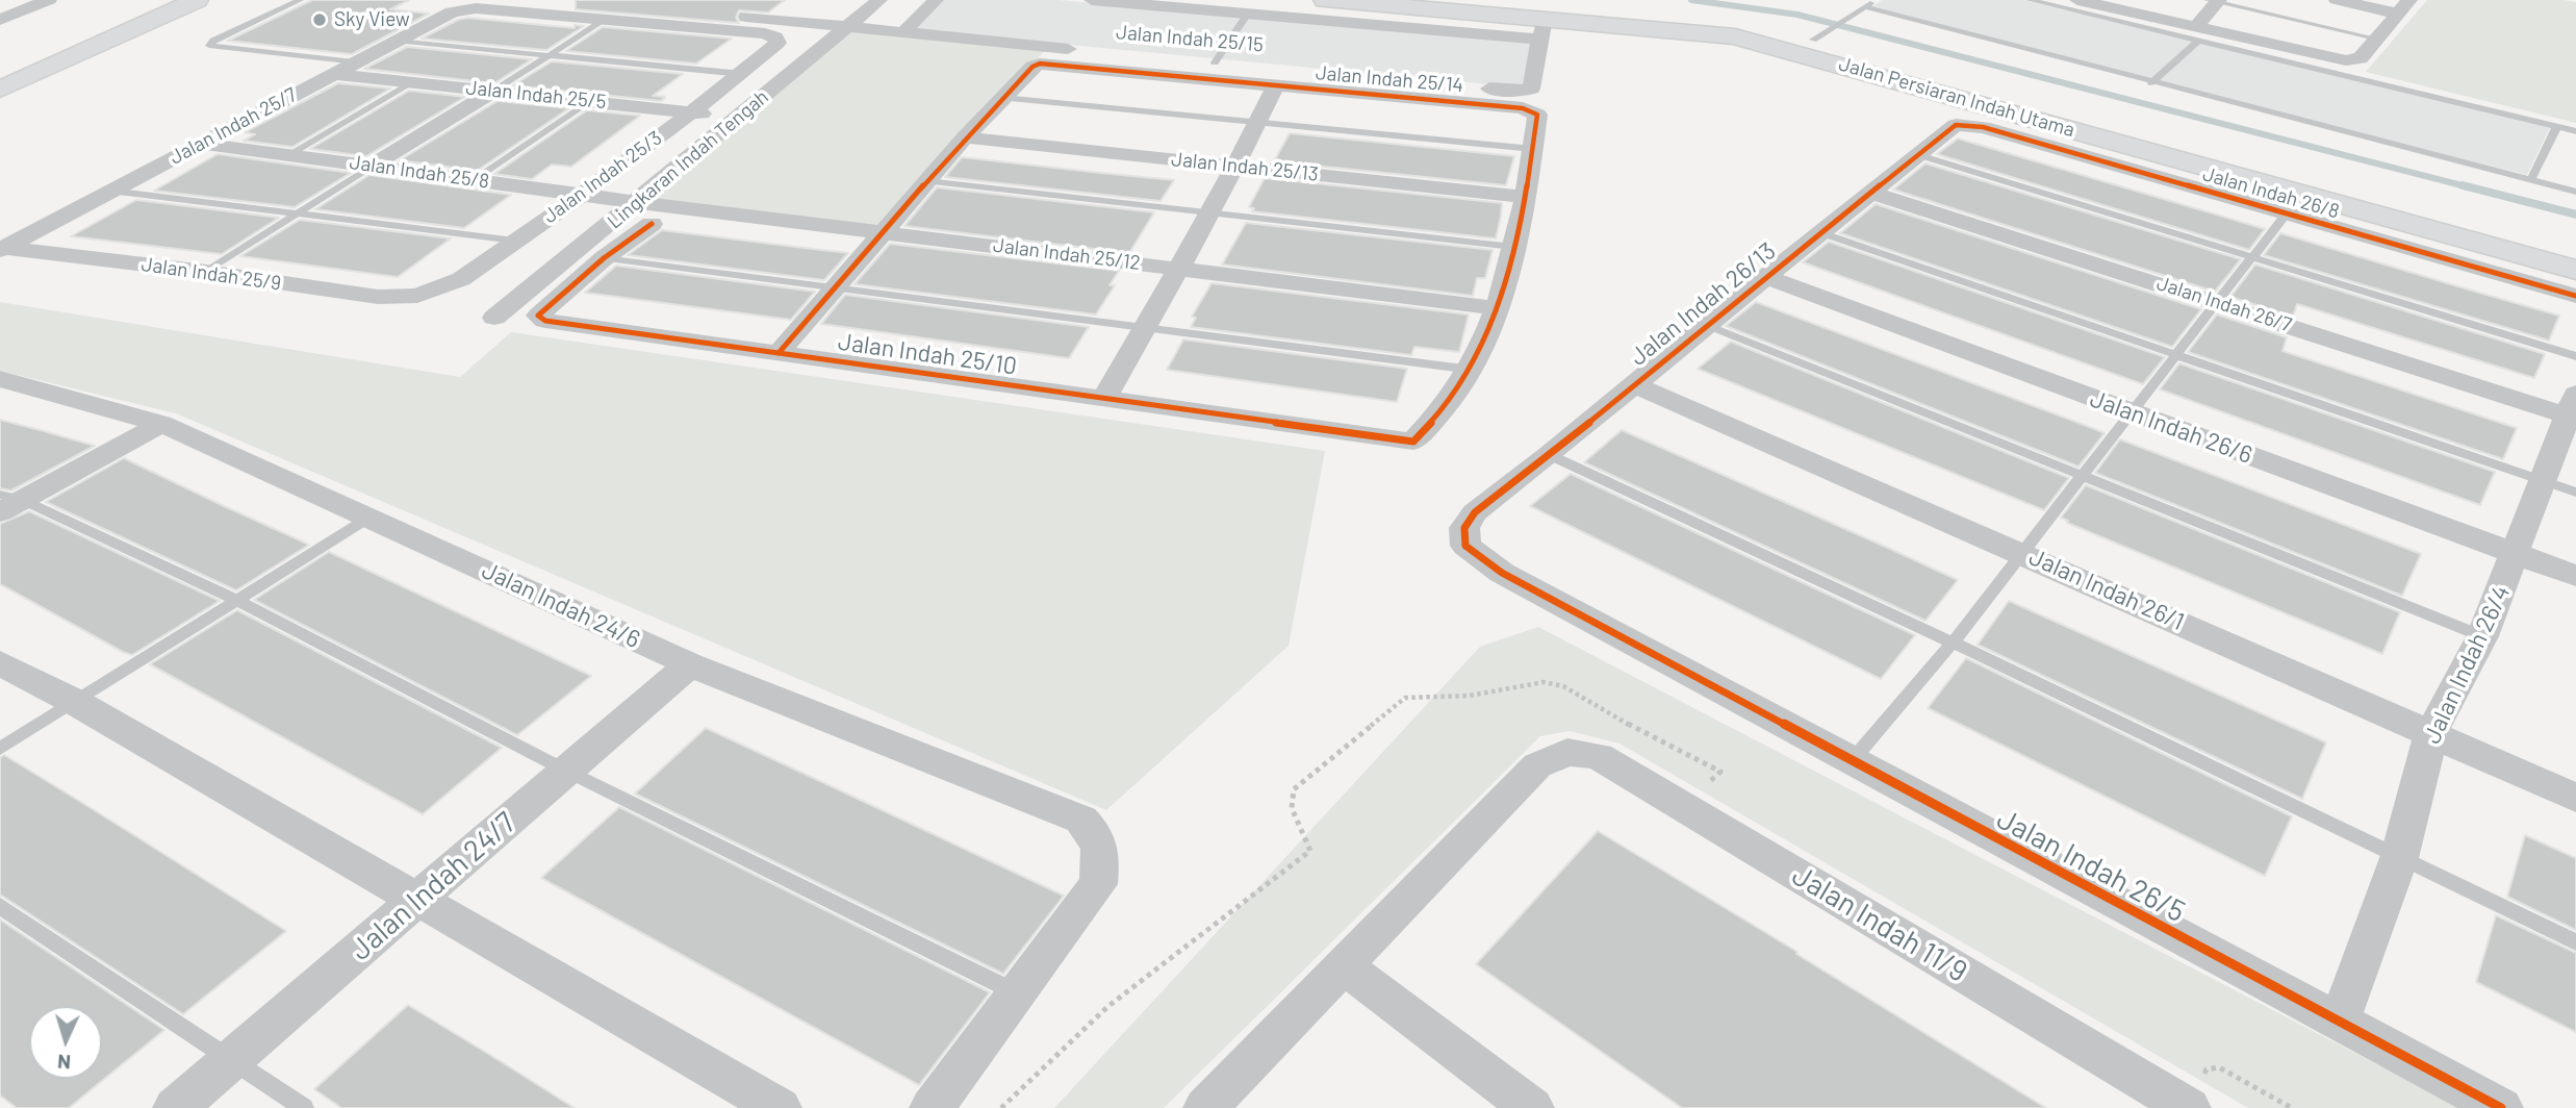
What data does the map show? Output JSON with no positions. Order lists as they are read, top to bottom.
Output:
{
  "streets": {
    "main road": ["Jalan Persiaran Indah Utama"],
    "street": [
      "Jalan Indah 25/15",
      "Jalan Indah 25/14",
      "Jalan Indah 25/5",
      "Jalan Indah 25/7",
      "Lingkaran Indah Tengah",
      "Jalan Indah 25/13",
      "Jalan Indah 25/8",
      "Jalan Indah 25/3",
      "Jalan Indah 26/8",
      "Jalan Indah 25/12",
      "Jalan Indah 25/9",
      "Jalan Indah 26/13",
      "Jalan Indah 26/7",
      "Jalan Indah 25/10",
      "Jalan Indah 26/6",
      "Jalan Indah 26/1",
      "Jalan Indah 24/6",
      "Jalan Indah 26/4",
      "Jalan Indah 26/5",
      "Jalan Indah 24/7",
      "Jalan Indah 11/9"
    ]
  },
  "crossings": [
    ["Jalan Indah 25/15", "Jalan Persiaran Indah Utama"],
    ["Jalan Indah 25/15", "Lingkaran Indah Tengah"],
    ["Jalan Indah 25/14", "Jalan Indah 25/13"],
    ["Jalan Indah 25/14", "Jalan Indah 25/12"],
    ["Jalan Indah 25/14", "Jalan Indah 25/10"],
    ["Jalan Indah 25/5", "Jalan Indah 25/7"],
    ["Jalan Indah 25/5", "Lingkaran Indah Tengah"],
    ["Jalan Indah 25/5", "Jalan Indah 25/3"],
    ["Jalan Indah 25/7", "Jalan Indah 25/8"],
    ["Jalan Indah 25/7", "Jalan Indah 25/3"],
    ["Jalan Indah 25/7", "Jalan Indah 25/9"],
    ["Lingkaran Indah Tengah", "Jalan Indah 25/8"],
    ["Lingkaran Indah Tengah", "Jalan Indah 25/12"],
    ["Lingkaran Indah Tengah", "Jalan Indah 25/10"],
    ["Jalan Indah 25/8", "Jalan Indah 25/3"],
    ["Jalan Indah 25/8", "Jalan Indah 25/12"],
    ["Jalan Indah 25/8", "Jalan Indah 25/10"],
    ["Jalan Indah 25/3", "Jalan Indah 25/9"],
    ["Jalan Indah 26/8", "Jalan Indah 26/13"],
    ["Jalan Indah 25/12", "Jalan Indah 25/10"],
    ["Jalan Indah 26/13", "Jalan Indah 26/7"],
    ["Jalan Indah 26/13", "Jalan Indah 26/6"],
    ["Jalan Indah 26/13", "Jalan Indah 26/1"],
    ["Jalan Indah 26/13", "Jalan Indah 26/5"],
    ["Jalan Indah 26/7", "Jalan Indah 26/4"],
    ["Jalan Indah 26/6", "Jalan Indah 26/4"],
    ["Jalan Indah 26/1", "Jalan Indah 26/4"],
    ["Jalan Indah 24/6", "Jalan Indah 24/7"],
    ["Jalan Indah 26/4", "Jalan Indah 26/5"]
  ],
  "places": ["Sky View"],
  "north": "bottom"
}
